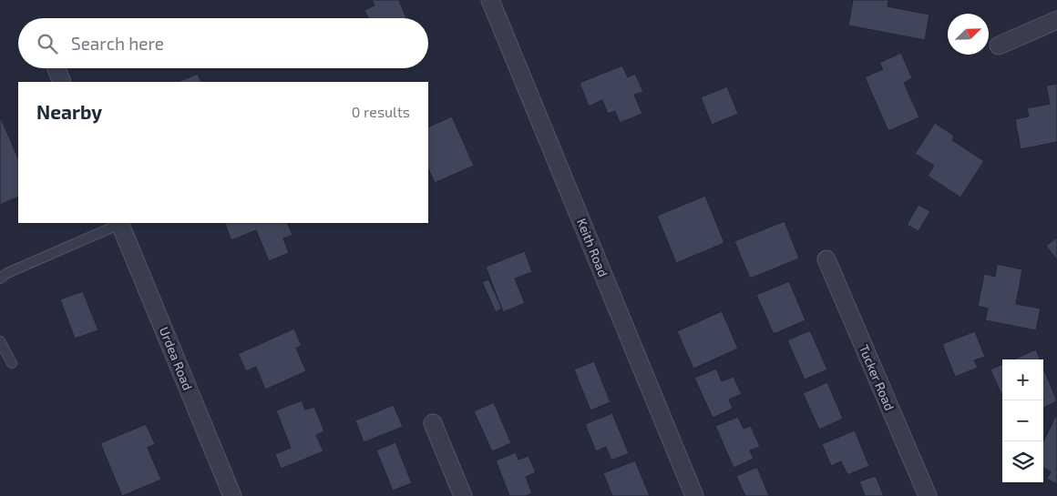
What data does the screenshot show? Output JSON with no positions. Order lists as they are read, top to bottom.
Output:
{
  "streets": {
    "street": ["Keith Road", "Urdea Road", "Tucker Road"]
  },
  "north": "top right",
  "page": {
    "search": "Search here",
    "heading": ["Nearby", "0 results"],
    "map_buttons": ["+", "−"]
  }
}
